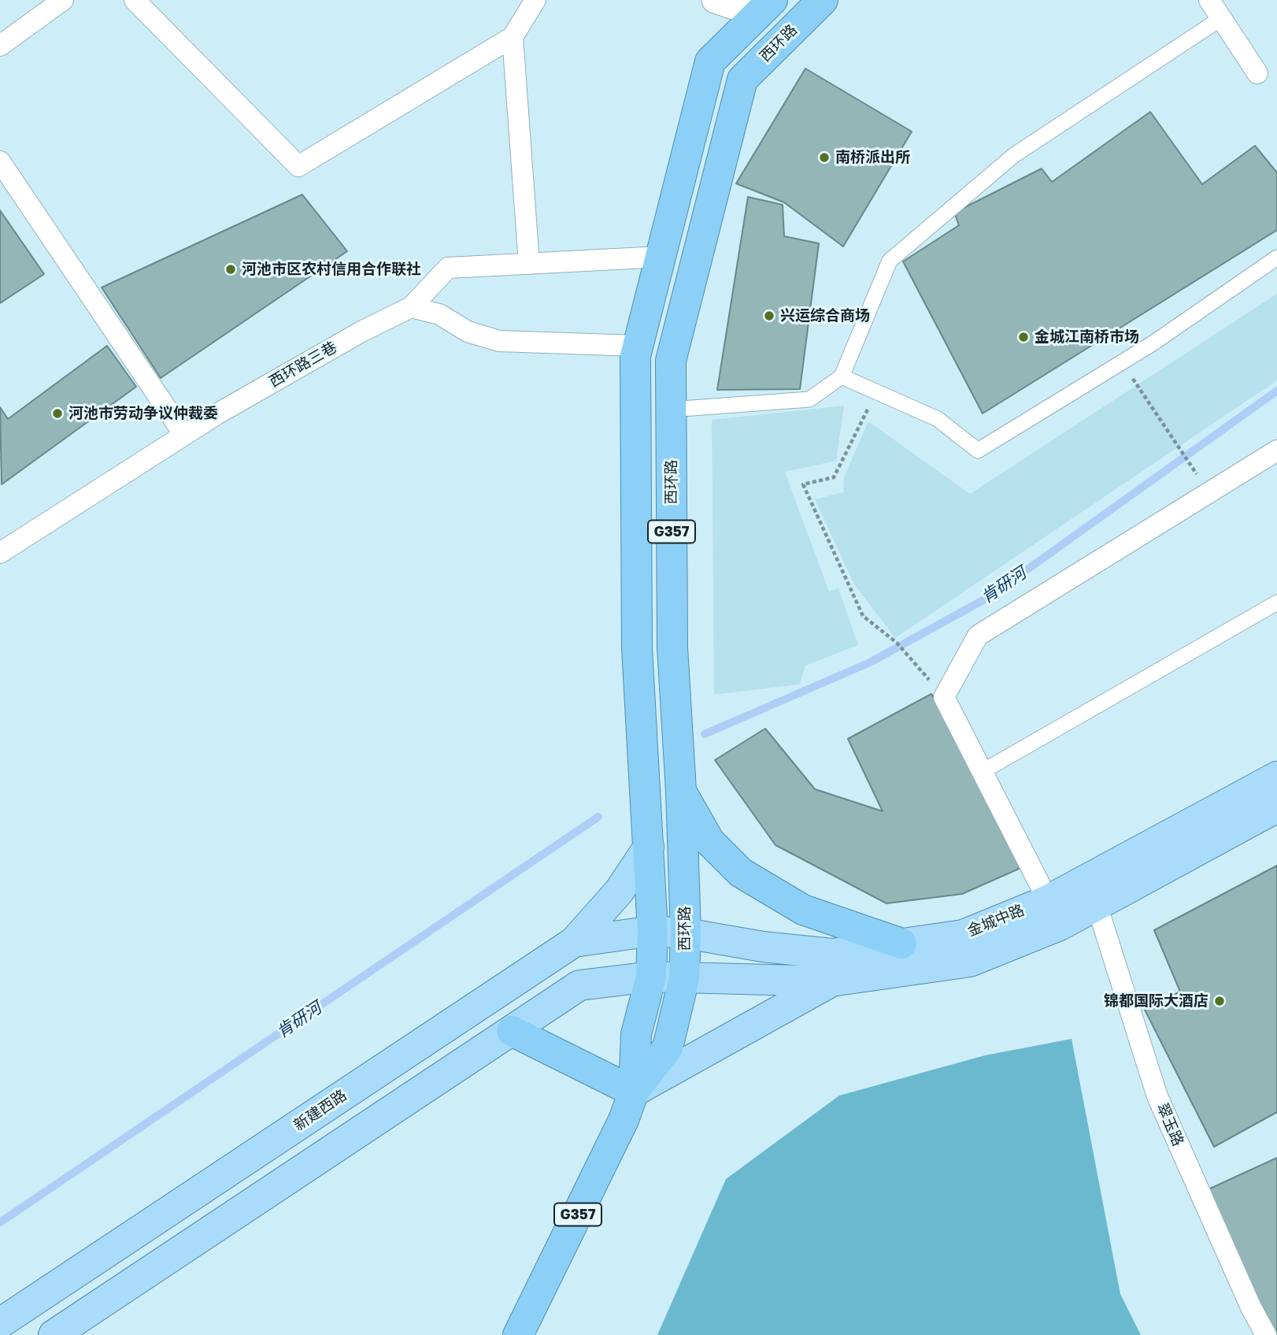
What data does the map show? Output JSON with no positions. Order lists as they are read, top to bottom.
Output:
{
  "streets": {
    "highway": ["西环路", "G357"],
    "main road": ["金城中路", "新建西路"],
    "street": ["西环路三巷", "翠玉路"]
  },
  "crossings": [
    ["西环路", "西环路三巷"],
    ["西环路", "金城中路"],
    ["西环路", "新建西路"],
    ["金城中路", "新建西路"],
    ["金城中路", "翠玉路"]
  ],
  "water": ["肯研河"],
  "places": [
    "南桥派出所",
    "河池市区农村信用合作联社",
    "兴运综合商场",
    "金城江南桥市场",
    "河池市劳动争议仲裁委",
    "锦都国际大酒店"
  ]
}
